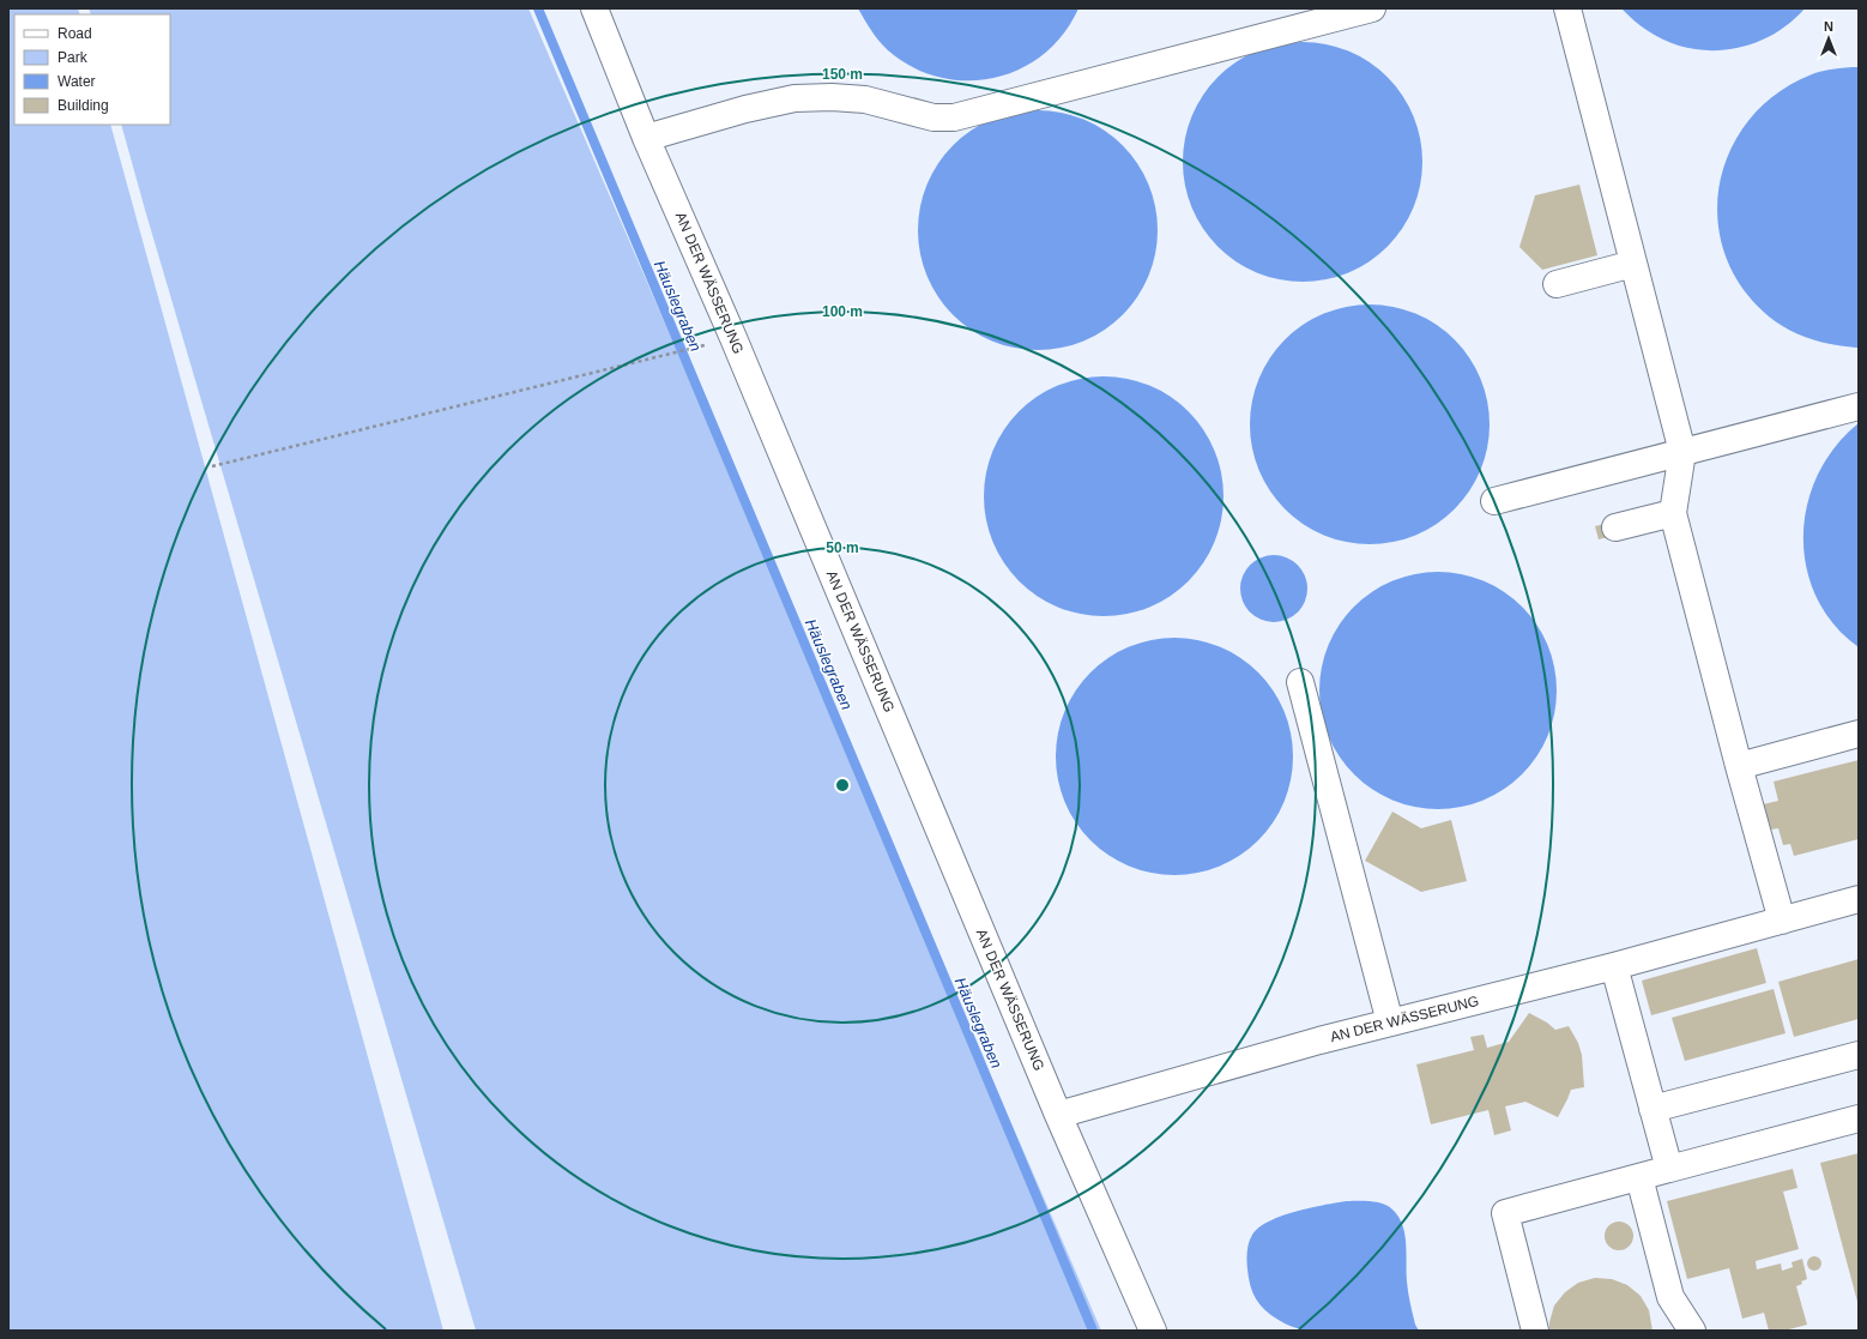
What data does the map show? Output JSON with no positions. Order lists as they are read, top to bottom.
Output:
{
  "streets": {
    "street": ["AN DER WÄSSERUNG"]
  },
  "water": ["Häuslegraben"],
  "legend": [
    "Road",
    "Park",
    "Water",
    "Building"
  ],
  "north": "top",
  "rings": ["150 m", "100 m", "50 m"]
}
